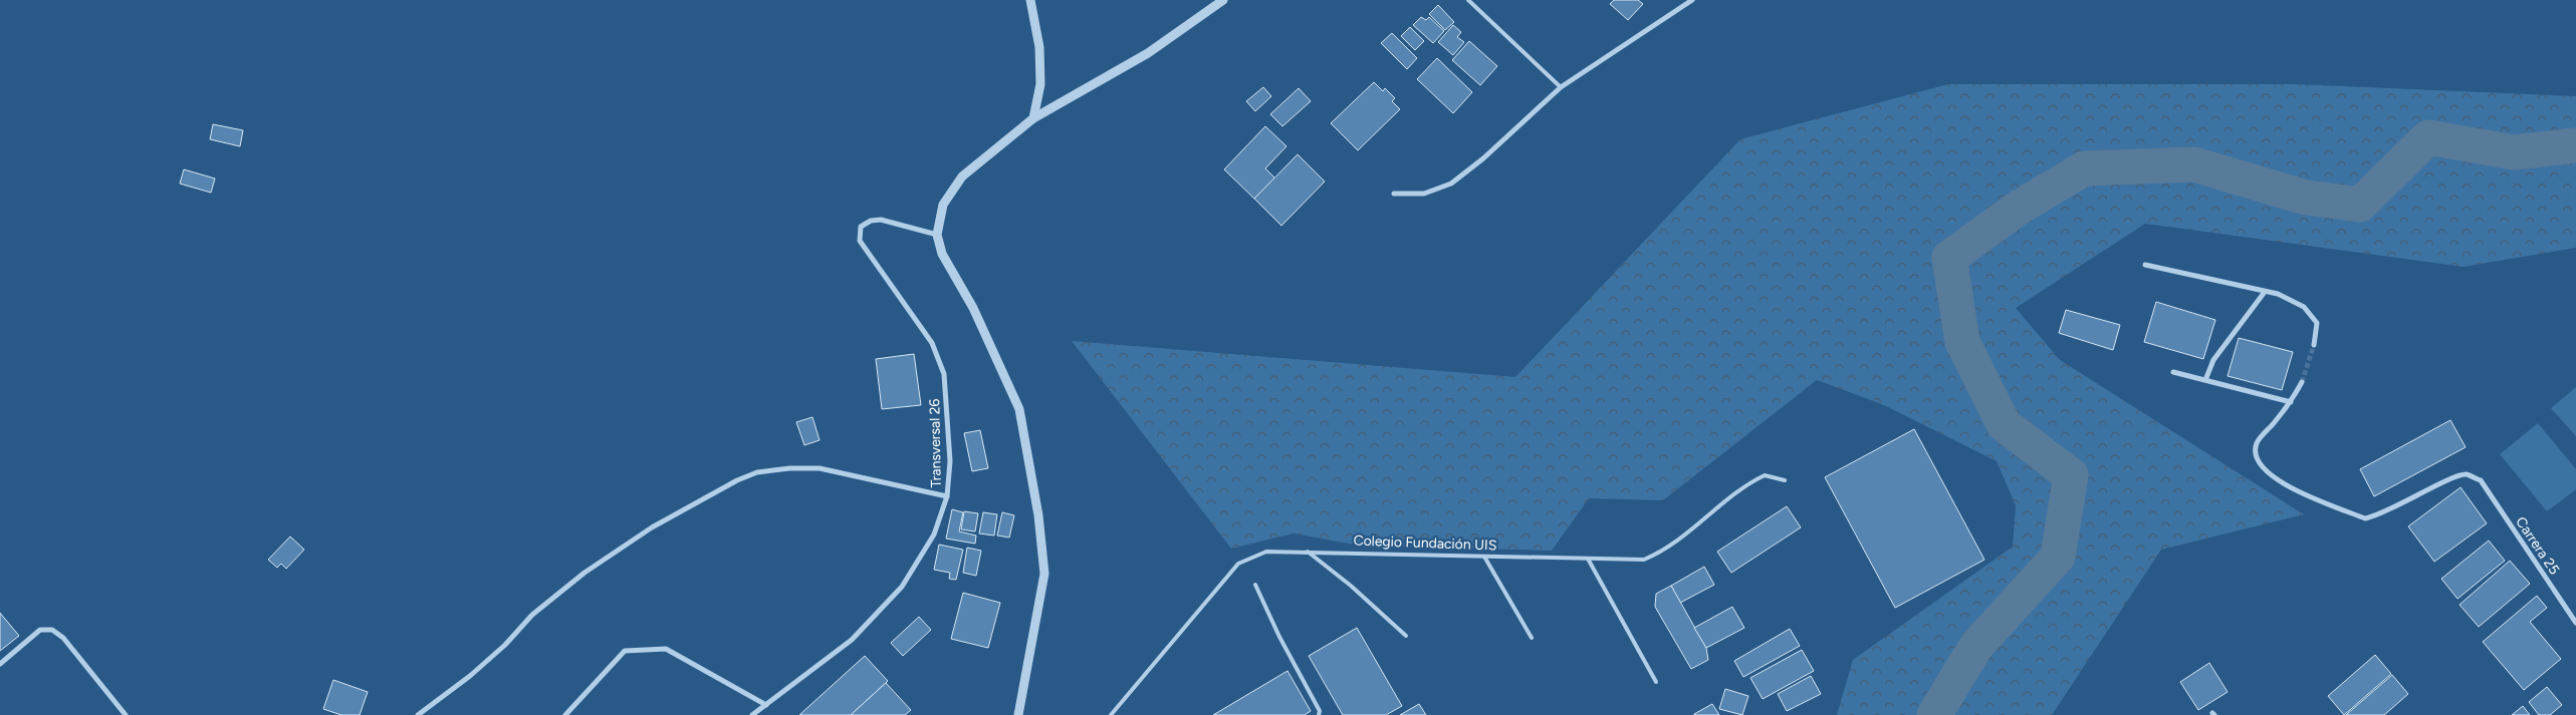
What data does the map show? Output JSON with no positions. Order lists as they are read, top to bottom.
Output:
{
  "streets": {
    "street": ["Transversal 26", "Carrera 25"],
    "lane": ["Colegio Fundación UIS"]
  }
}
